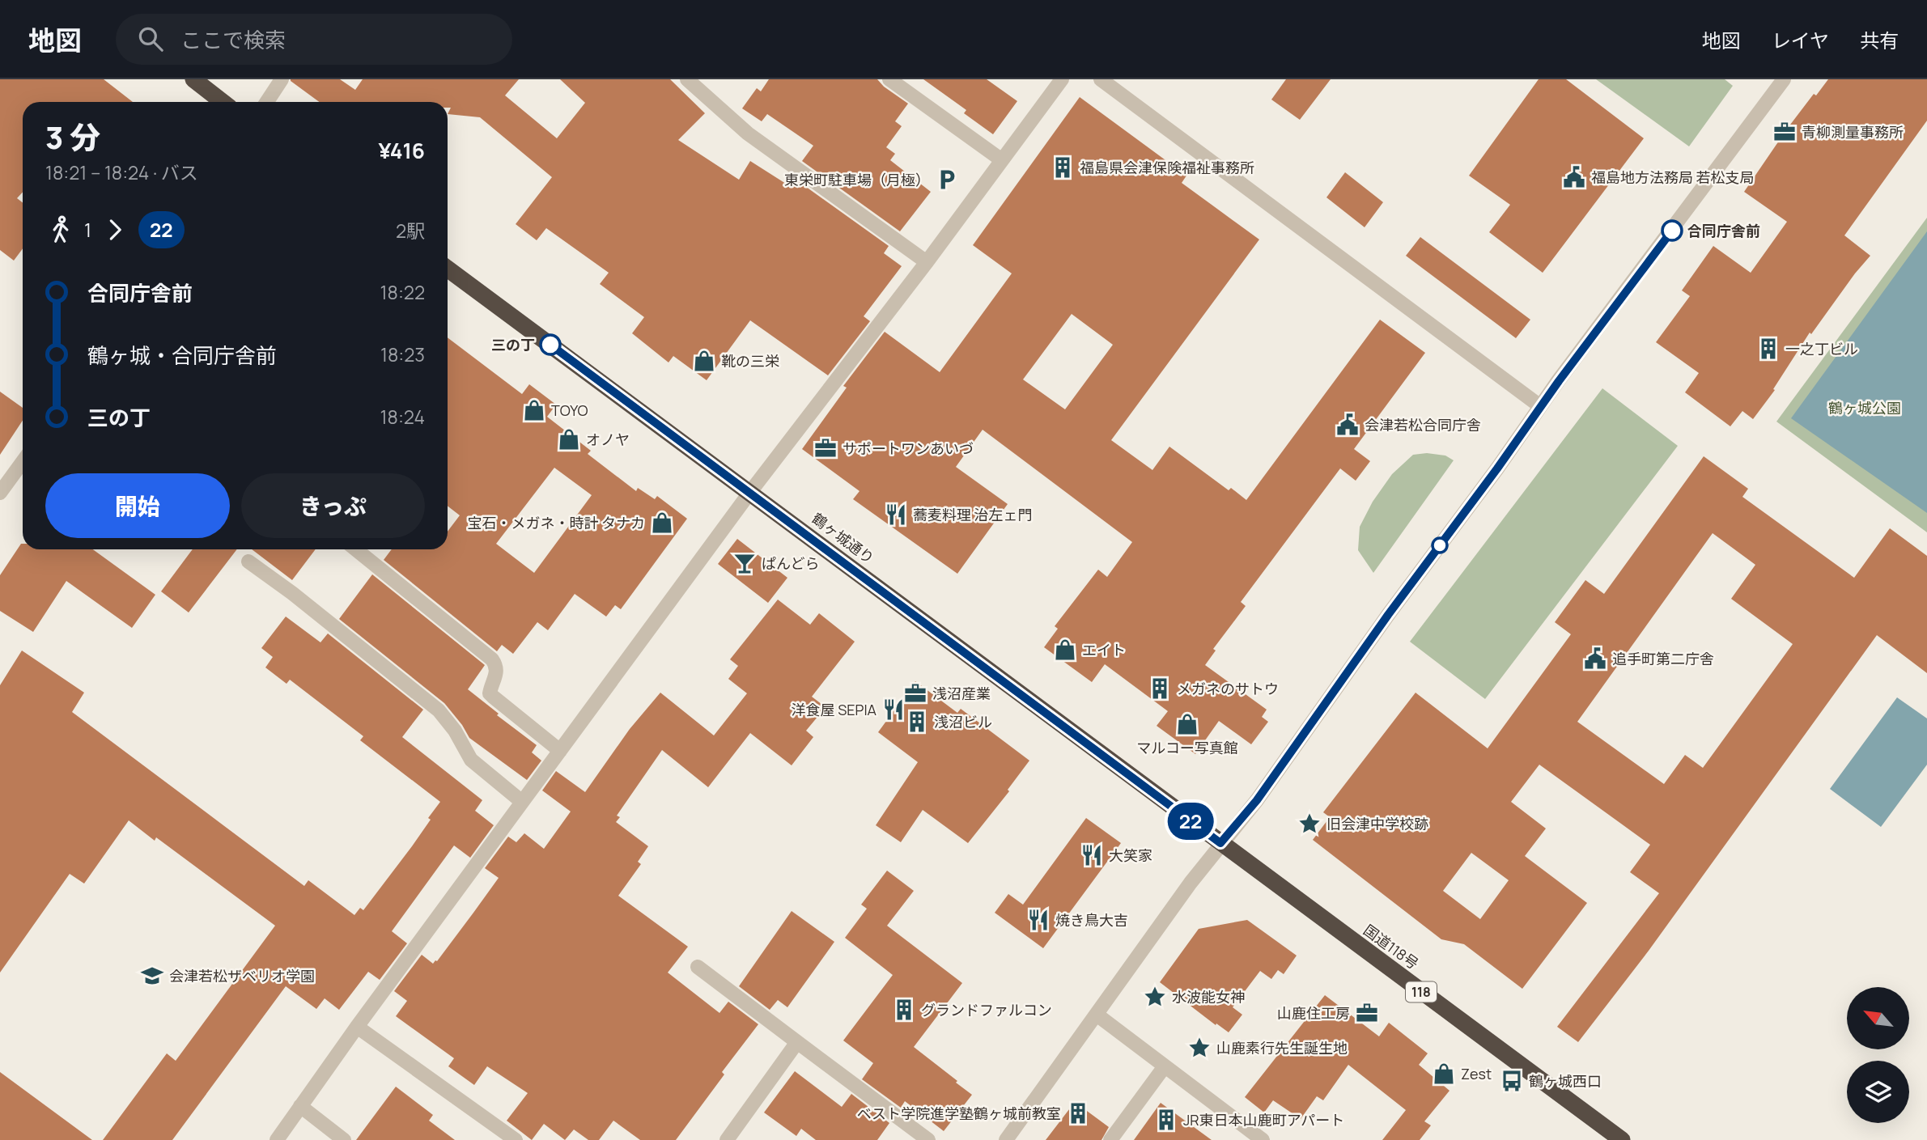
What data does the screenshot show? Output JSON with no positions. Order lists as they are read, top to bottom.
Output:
{
  "streets": {
    "highway": ["鶴ヶ城通り", "国道118号", "118"]
  },
  "crossings": [
    ["鶴ヶ城通り", "国道118号"]
  ],
  "parks": ["鶴ヶ城公園"],
  "places": {
    "office": [
      "青柳測量事務所",
      "サポートワンあいづ",
      "浅沼産業",
      "山鹿住工房"
    ],
    "building": [
      "福島県会津保険福祉事務所",
      "一之丁ビル",
      "メガネのサトウ",
      "浅沼ビル",
      "グランドファルコン",
      "ベスト学院進学塾鶴ヶ城前教室",
      "JR東日本山鹿町アパート"
    ],
    "public building": ["福島地方法務局 若松支局", "会津若松合同庁舎", "追手町第二庁舎"],
    "parking": ["東栄町駐車場（月極）"],
    "other": ["合同庁舎前", "三の丁"],
    "shop": [
      "靴の三栄",
      "TOYO",
      "オノヤ",
      "宝石・メガネ・時計 タナカ",
      "エイト",
      "マルコー写真館",
      "Zest"
    ],
    "restaurant": [
      "蕎麦料理 治左ェ門",
      "洋食屋 SEPIA",
      "大笑家",
      "焼き鳥大吉"
    ],
    "bar": ["ぱんどら"],
    "place": ["旧会津中学校跡", "水波能女神", "山鹿素行先生誕生地"],
    "school or university": ["会津若松ザベリオ学園"],
    "bus stop": ["鶴ヶ城西口"]
  },
  "lines": ["bus line 22"],
  "north": "top left",
  "page": {
    "header": "地図",
    "search": "ここで検索",
    "nav": ["地図", "レイヤ", "共有"],
    "on_map": "22",
    "heading": ["3 分", "18:21 – 18:24 · バス", "¥416"],
    "legs": ["1", "22", "2駅"],
    "list": [
      {
        "name": "合同庁舎前",
        "value": "18:22"
      },
      {
        "name": "鶴ヶ城・合同庁舎前",
        "value": "18:23"
      },
      {
        "name": "三の丁",
        "value": "18:24"
      }
    ],
    "buttons": ["開始", "きっぷ"]
  }
}
